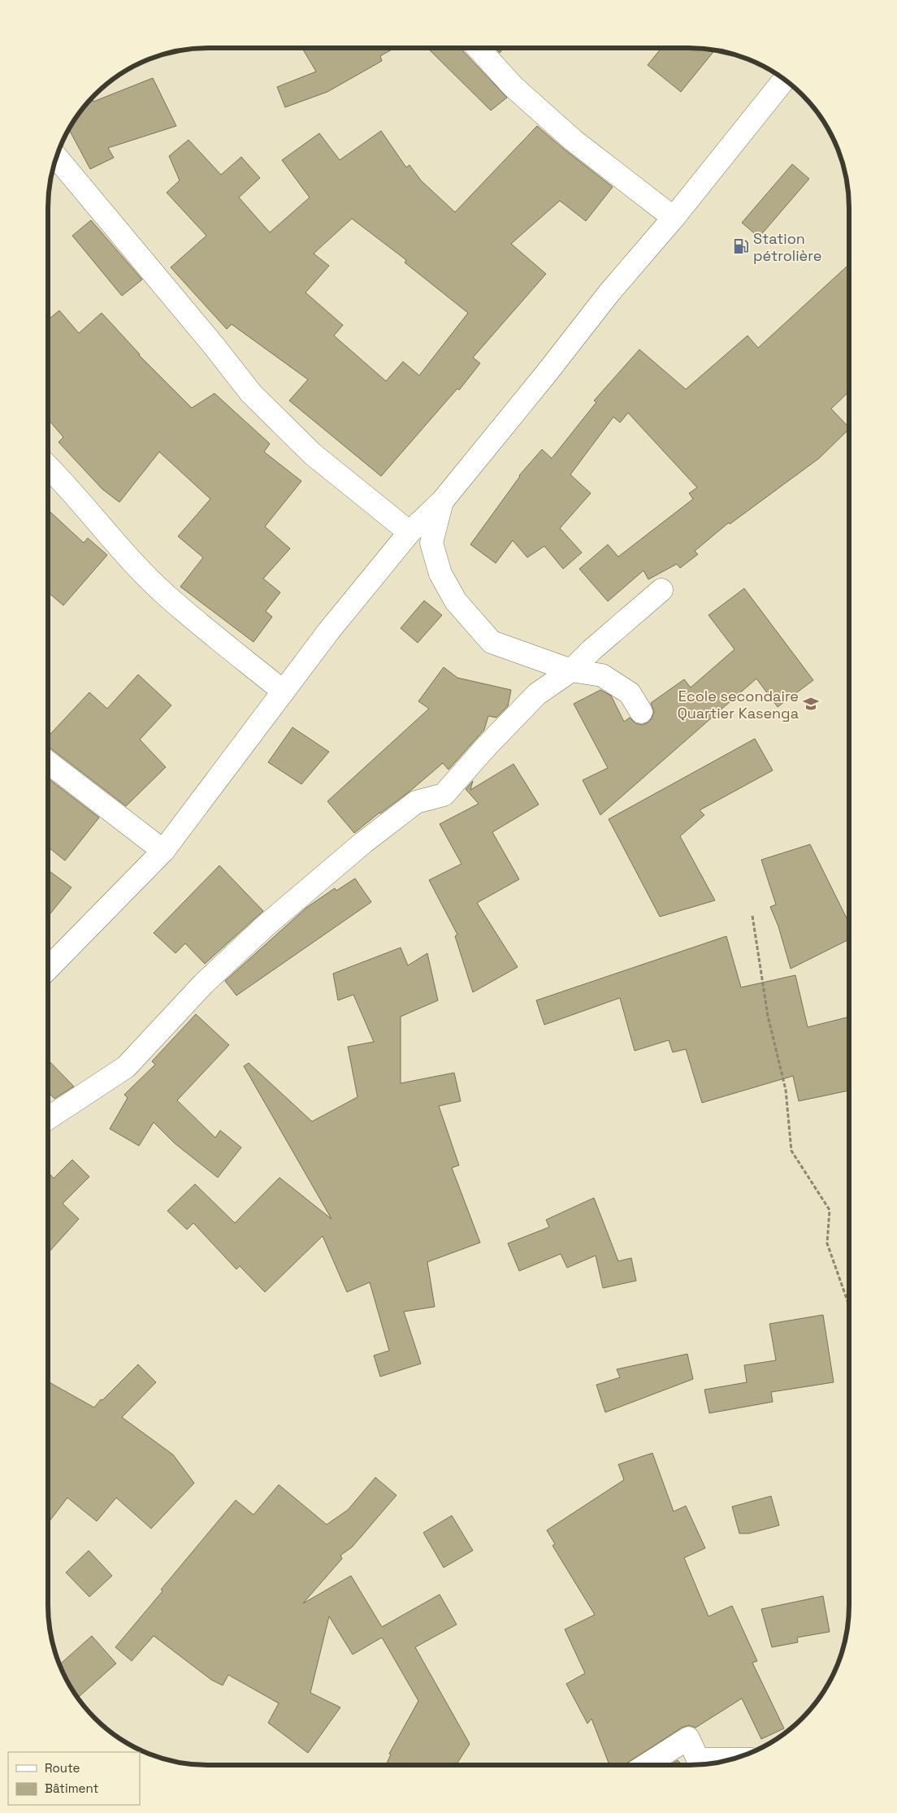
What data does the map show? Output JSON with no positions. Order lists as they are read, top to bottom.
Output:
{
  "places": {
    "fuel station": ["Station pétrolière"],
    "school or university": ["Ecole secondaire Quartier Kasenga"]
  },
  "legend": ["Route", "Bâtiment"]
}
